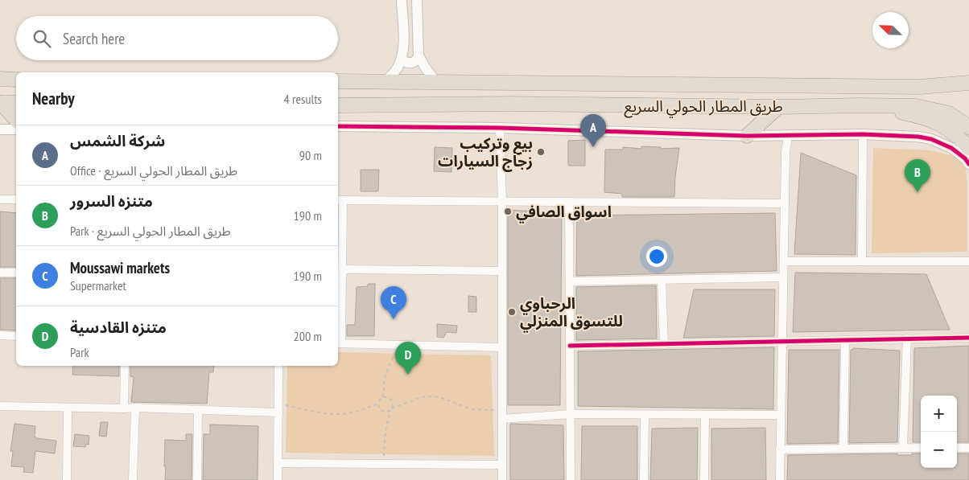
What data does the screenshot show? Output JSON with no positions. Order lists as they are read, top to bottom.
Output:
{
  "streets": {
    "highway": ["طريق المطار الحولي السريع"]
  },
  "places": ["بيع وتركيب زجاج السيارات", "اسواق الصافي", "الرحباوي للتسوق المنزلي"],
  "north": "top left",
  "page": {
    "search": "Search here",
    "heading": ["Nearby", "4 results"],
    "pins": [
      "A",
      "B",
      "C",
      "D"
    ],
    "list": [
      {
        "mark": "A",
        "name": "شركة الشمس",
        "note": "Office · طريق المطار الحولي السريع",
        "value": "90 m"
      },
      {
        "mark": "B",
        "name": "متنزه السرور",
        "note": "Park · طريق المطار الحولي السريع",
        "value": "190 m"
      },
      {
        "mark": "C",
        "name": "Moussawi markets",
        "note": "Supermarket",
        "value": "190 m"
      },
      {
        "mark": "D",
        "name": "متنزه القادسية",
        "note": "Park",
        "value": "200 m"
      }
    ],
    "map_buttons": ["+", "−"]
  }
}
